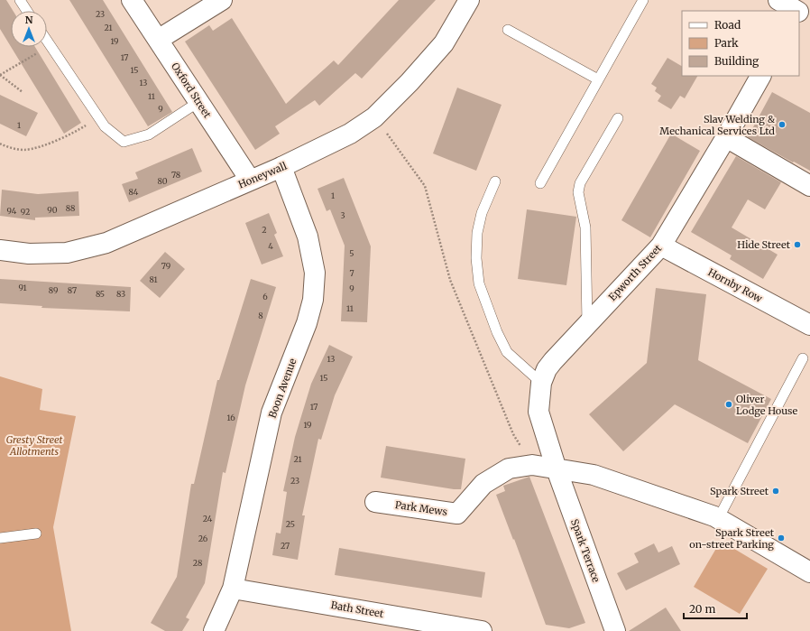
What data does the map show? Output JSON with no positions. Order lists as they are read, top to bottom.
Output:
{
  "streets": {
    "street": [
      "Oxford Street",
      "Honeywall",
      "Epworth Street",
      "Hornby Row",
      "Boon Avenue",
      "Park Mews",
      "Spark Terrace",
      "Bath Street"
    ]
  },
  "crossings": [
    ["Oxford Street", "Honeywall"],
    ["Honeywall", "Boon Avenue"],
    ["Epworth Street", "Hornby Row"],
    ["Epworth Street", "Park Mews"],
    ["Epworth Street", "Spark Terrace"],
    ["Boon Avenue", "Bath Street"],
    ["Park Mews", "Spark Terrace"]
  ],
  "parks": ["Gresty Street Allotments"],
  "places": [
    "Slav Welding & Mechanical Services Ltd",
    "Hide Street",
    "Oliver Lodge House",
    "Spark Street",
    "Spark Street on-street Parking"
  ],
  "house_numbers": [
    "23",
    "21",
    "19",
    "17",
    "15",
    "13",
    "11",
    "9",
    "1",
    "78",
    "80",
    "84",
    "1",
    "88",
    "90",
    "94",
    "92",
    "3",
    "2",
    "4",
    "5",
    "79",
    "7",
    "81",
    "91",
    "9",
    "89",
    "87",
    "85",
    "83",
    "6",
    "11",
    "8",
    "13",
    "15",
    "17",
    "16",
    "19",
    "21",
    "23",
    "24",
    "25",
    "26",
    "27",
    "28"
  ],
  "legend": ["Road", "Park", "Building"],
  "scale_bar": "20 m",
  "north": "top"
}
